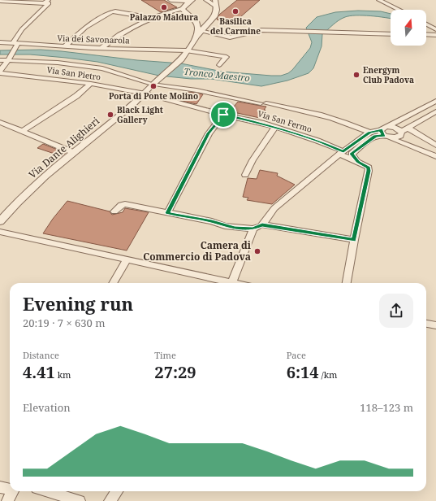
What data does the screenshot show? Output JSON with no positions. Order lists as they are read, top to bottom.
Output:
{
  "streets": {
    "street": [
      "Via dei Savonarola",
      "Via San Pietro",
      "Via San Fermo",
      "Via Dante Alighieri"
    ]
  },
  "crossings": [
    ["Via dei Savonarola", "Via Dante Alighieri"],
    ["Via San Pietro", "Via San Fermo"],
    ["Via San Pietro", "Via Dante Alighieri"],
    ["Via San Fermo", "Via Dante Alighieri"]
  ],
  "water": ["Tronco Maestro"],
  "places": [
    "Palazzo Maldura",
    "Basilica del Carmine",
    "Energym Club Padova",
    "Porta di Ponte Molino",
    "Black Light Gallery",
    "Camera di Commercio di Padova"
  ],
  "north": "top",
  "page": {
    "heading": ["Evening run", "20:19 · 7 × 630 m"],
    "stats": [
      ["Distance", "4.41 km"],
      ["Time", "27:29"],
      ["Pace", "6:14 /km"]
    ],
    "chart": ["Elevation", "118–123 m"]
  }
}
